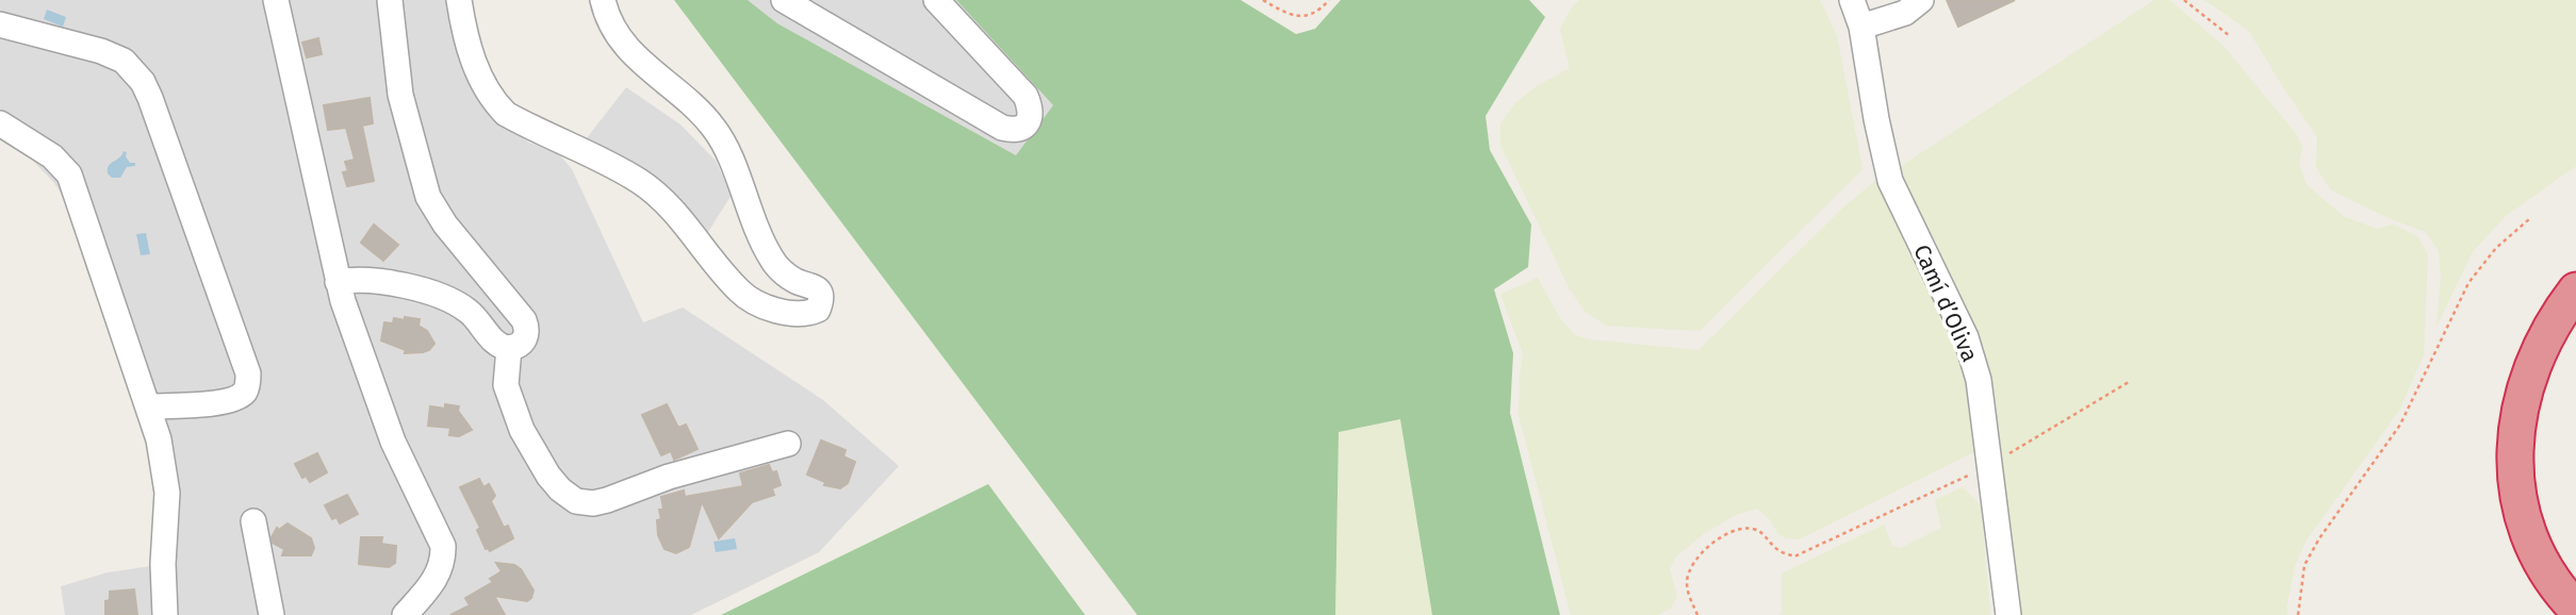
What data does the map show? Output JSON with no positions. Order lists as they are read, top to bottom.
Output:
{
  "streets": {
    "street": ["Camí d’Oliva"]
  }
}
